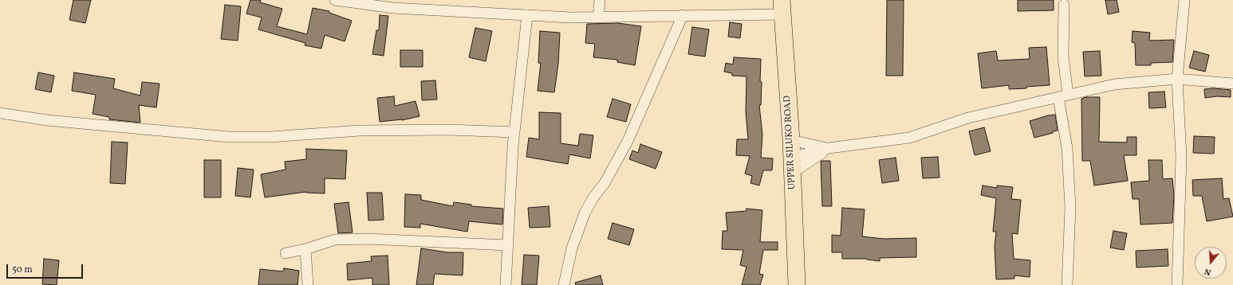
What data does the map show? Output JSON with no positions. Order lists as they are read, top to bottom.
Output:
{
  "streets": {
    "main road": ["UPPER SILUKO ROAD"]
  },
  "scale_bar": "50 m",
  "north": "bottom"
}
